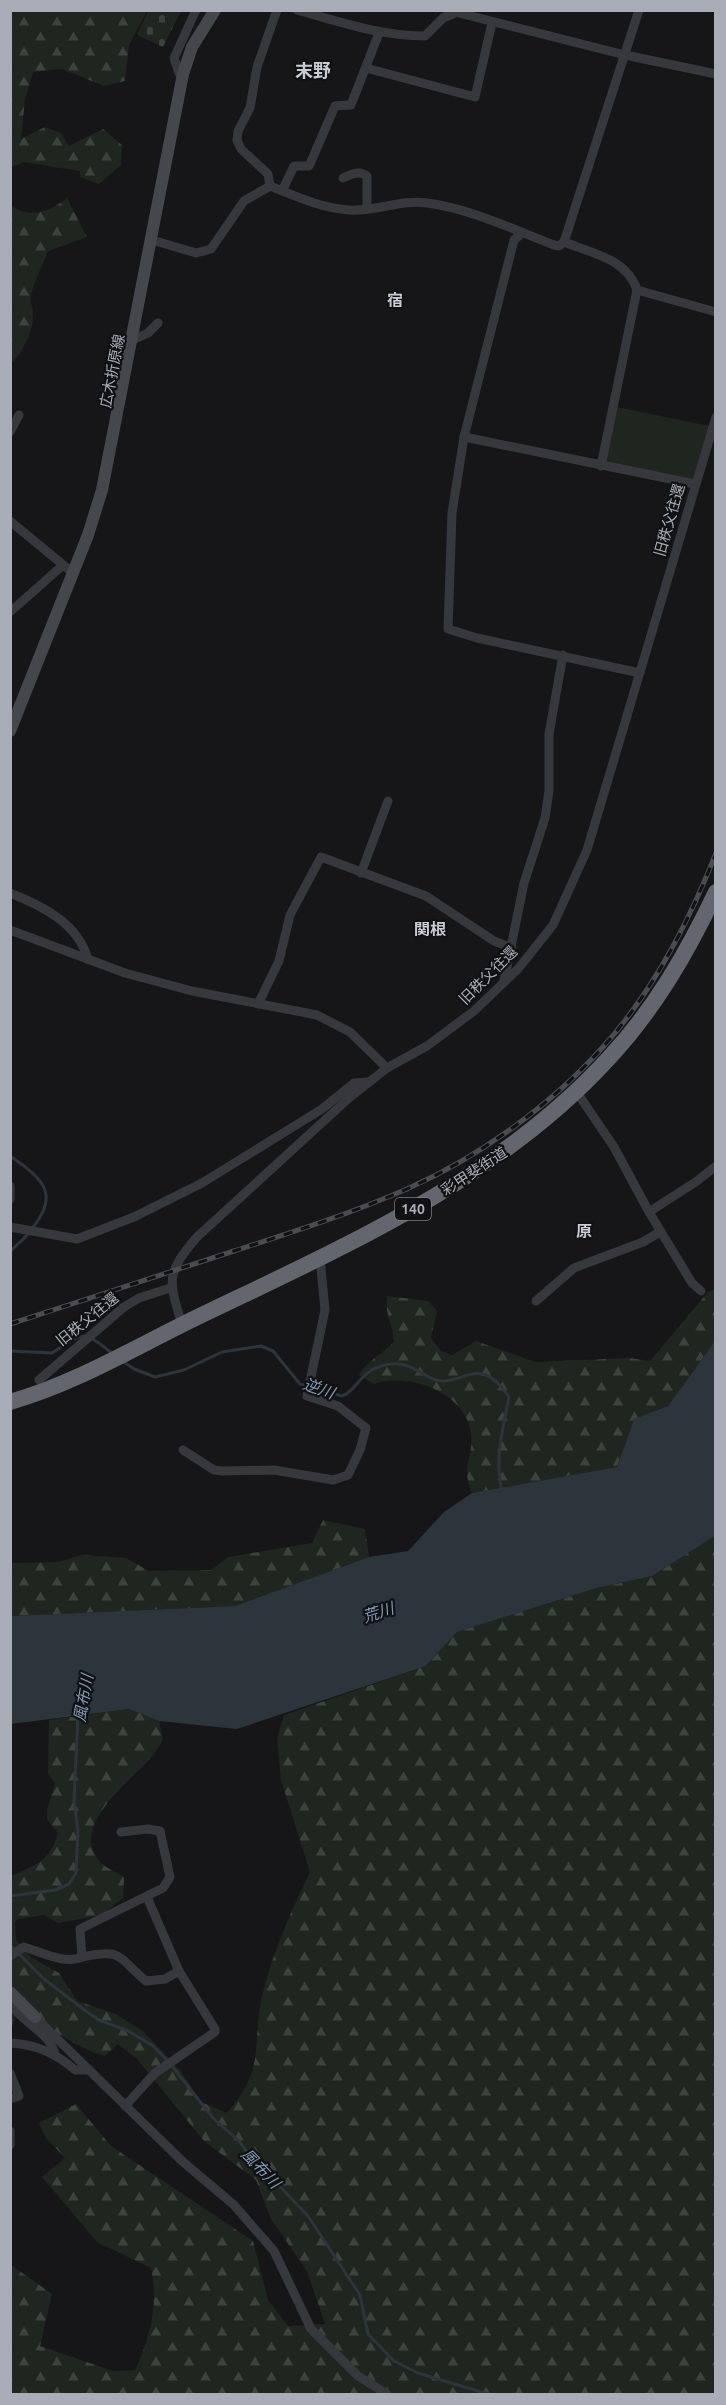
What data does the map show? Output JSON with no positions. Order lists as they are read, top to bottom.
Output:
{
  "streets": {
    "highway": ["彩甲斐街道", "140"],
    "main road": ["広木折原線"],
    "street": ["旧秩父往還"]
  },
  "districts": [
    "末野",
    "宿",
    "関根",
    "原"
  ],
  "water": ["逆川", "荒川", "風布川"]
}
